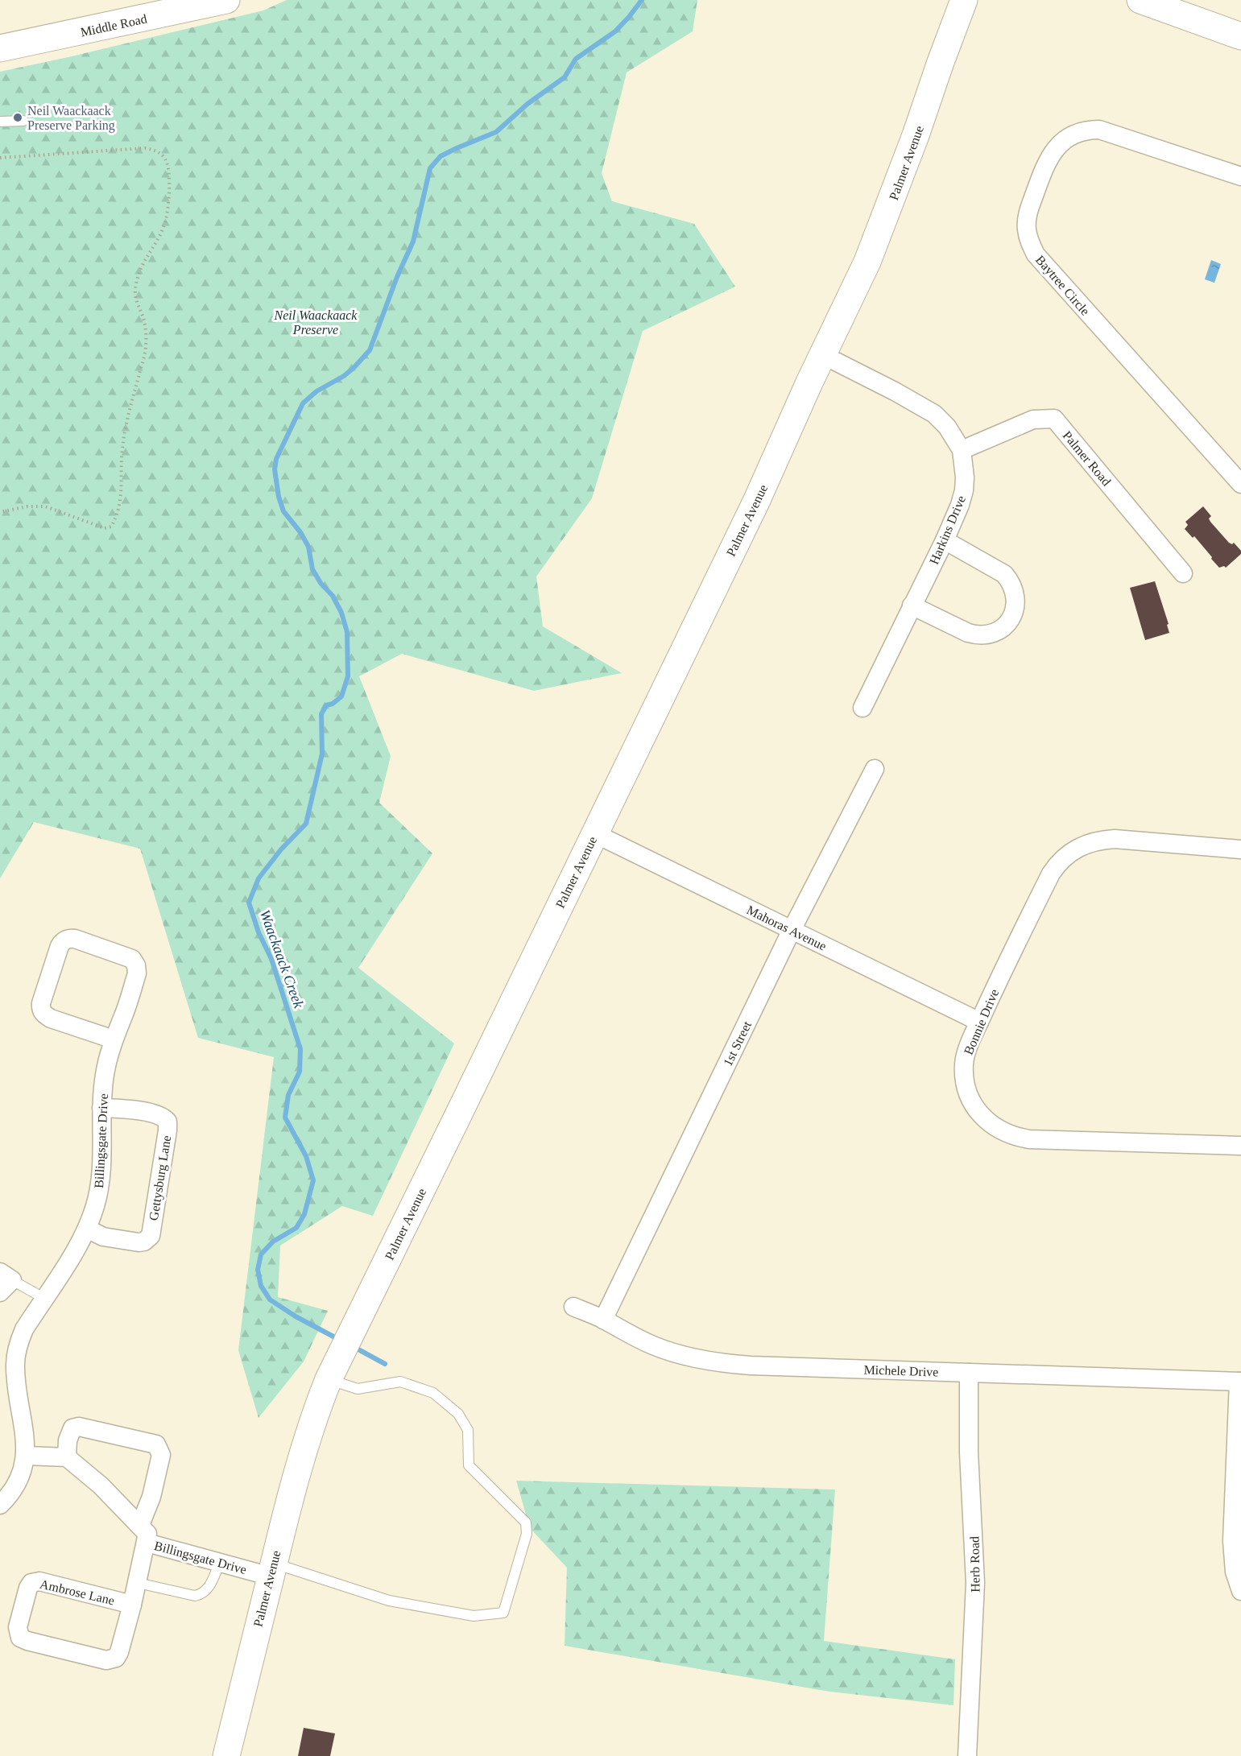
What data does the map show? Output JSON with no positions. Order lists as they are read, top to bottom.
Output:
{
  "streets": {
    "street": [
      "Middle Road",
      "Palmer Avenue",
      "Baytree Circle",
      "Palmer Road",
      "Harkins Drive",
      "Mahoras Avenue",
      "Bonnie Drive",
      "1st Street",
      "Billingsgate Drive",
      "Gettysburg Lane",
      "Michele Drive",
      "Herb Road",
      "Ambrose Lane"
    ]
  },
  "crossings": [
    ["Palmer Avenue", "Harkins Drive"],
    ["Palmer Avenue", "Mahoras Avenue"],
    ["Palmer Avenue", "Billingsgate Drive"],
    ["Palmer Road", "Harkins Drive"],
    ["Mahoras Avenue", "Bonnie Drive"],
    ["Mahoras Avenue", "1st Street"],
    ["1st Street", "Michele Drive"],
    ["Billingsgate Drive", "Gettysburg Lane"],
    ["Billingsgate Drive", "Ambrose Lane"],
    ["Michele Drive", "Herb Road"]
  ],
  "water": ["Waackaack Creek"],
  "parks": ["Neil Waackaack Preserve"],
  "places": ["Neil Waackaack Preserve Parking"]
}
